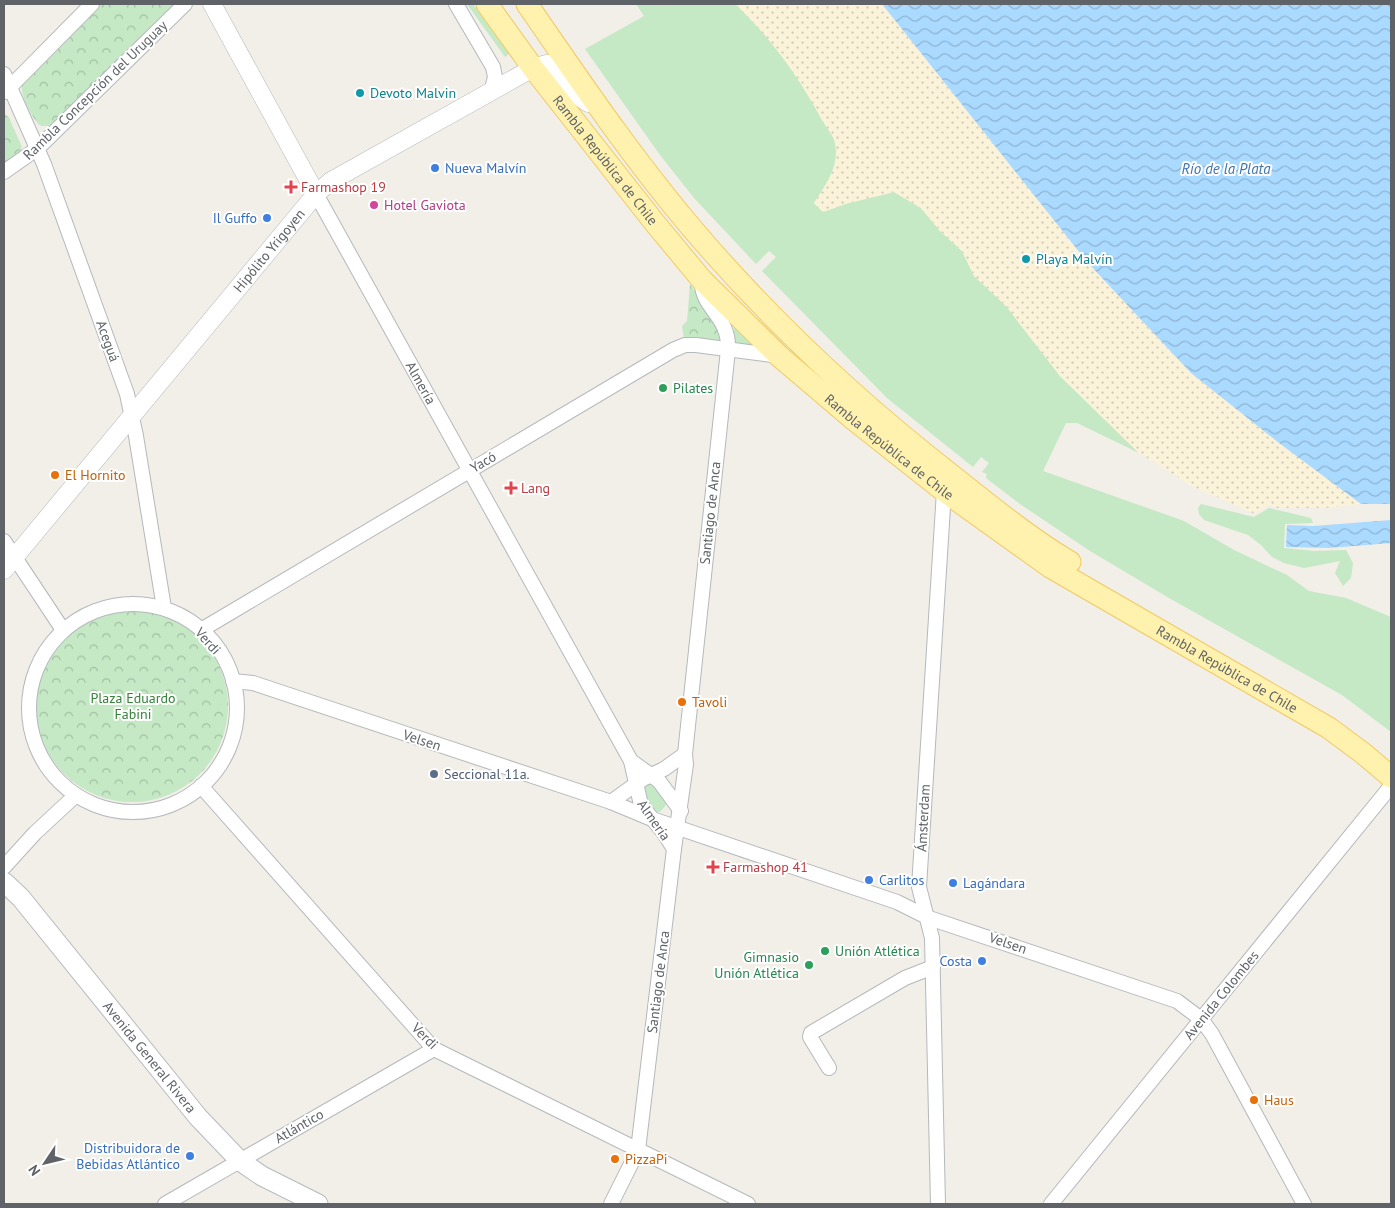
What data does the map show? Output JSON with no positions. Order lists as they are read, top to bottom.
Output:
{
  "streets": {
    "main road": ["Rambla República de Chile", "Avenida General Rivera"],
    "street": [
      "Rambla Concepción del Uruguay",
      "Hipólito Yrigoyen",
      "Aceguá",
      "Almería",
      "Yacó",
      "Santiago de Anca",
      "Verdi",
      "Velsen",
      "Ámsterdam",
      "Avenida Colombes",
      "Atlántico"
    ]
  },
  "crossings": [
    ["Rambla Concepción del Uruguay", "Aceguá"],
    ["Rambla República de Chile", "Hipólito Yrigoyen"],
    ["Rambla República de Chile", "Yacó"],
    ["Rambla República de Chile", "Santiago de Anca"],
    ["Rambla República de Chile", "Ámsterdam"],
    ["Hipólito Yrigoyen", "Aceguá"],
    ["Hipólito Yrigoyen", "Almería"],
    ["Aceguá", "Verdi"],
    ["Almería", "Yacó"],
    ["Almería", "Santiago de Anca"],
    ["Almería", "Velsen"],
    ["Yacó", "Santiago de Anca"],
    ["Yacó", "Verdi"],
    ["Santiago de Anca", "Verdi"],
    ["Santiago de Anca", "Velsen"],
    ["Verdi", "Velsen"],
    ["Verdi", "Atlántico"],
    ["Velsen", "Ámsterdam"],
    ["Velsen", "Avenida Colombes"],
    ["Avenida General Rivera", "Atlántico"]
  ],
  "water": ["Río de la Plata"],
  "parks": ["Plaza Eduardo Fabini"],
  "places": {
    "other": [
      "Devoto Malvin",
      "Nueva Malvín",
      "Hotel Gaviota",
      "Il Guffo",
      "Playa Malvín",
      "Pilates",
      "El Hornito",
      "Tavoli",
      "Seccional 11a.",
      "Carlitos",
      "Lagándara",
      "Unión Atlética",
      "Costa",
      "Gimnasio Unión Atlética",
      "Haus",
      "Distribuidora de Bebidas Atlántico",
      "PizzaPi"
    ],
    "health": ["Farmashop 19", "Lang", "Farmashop 41"]
  },
  "north": "bottom left"
}
